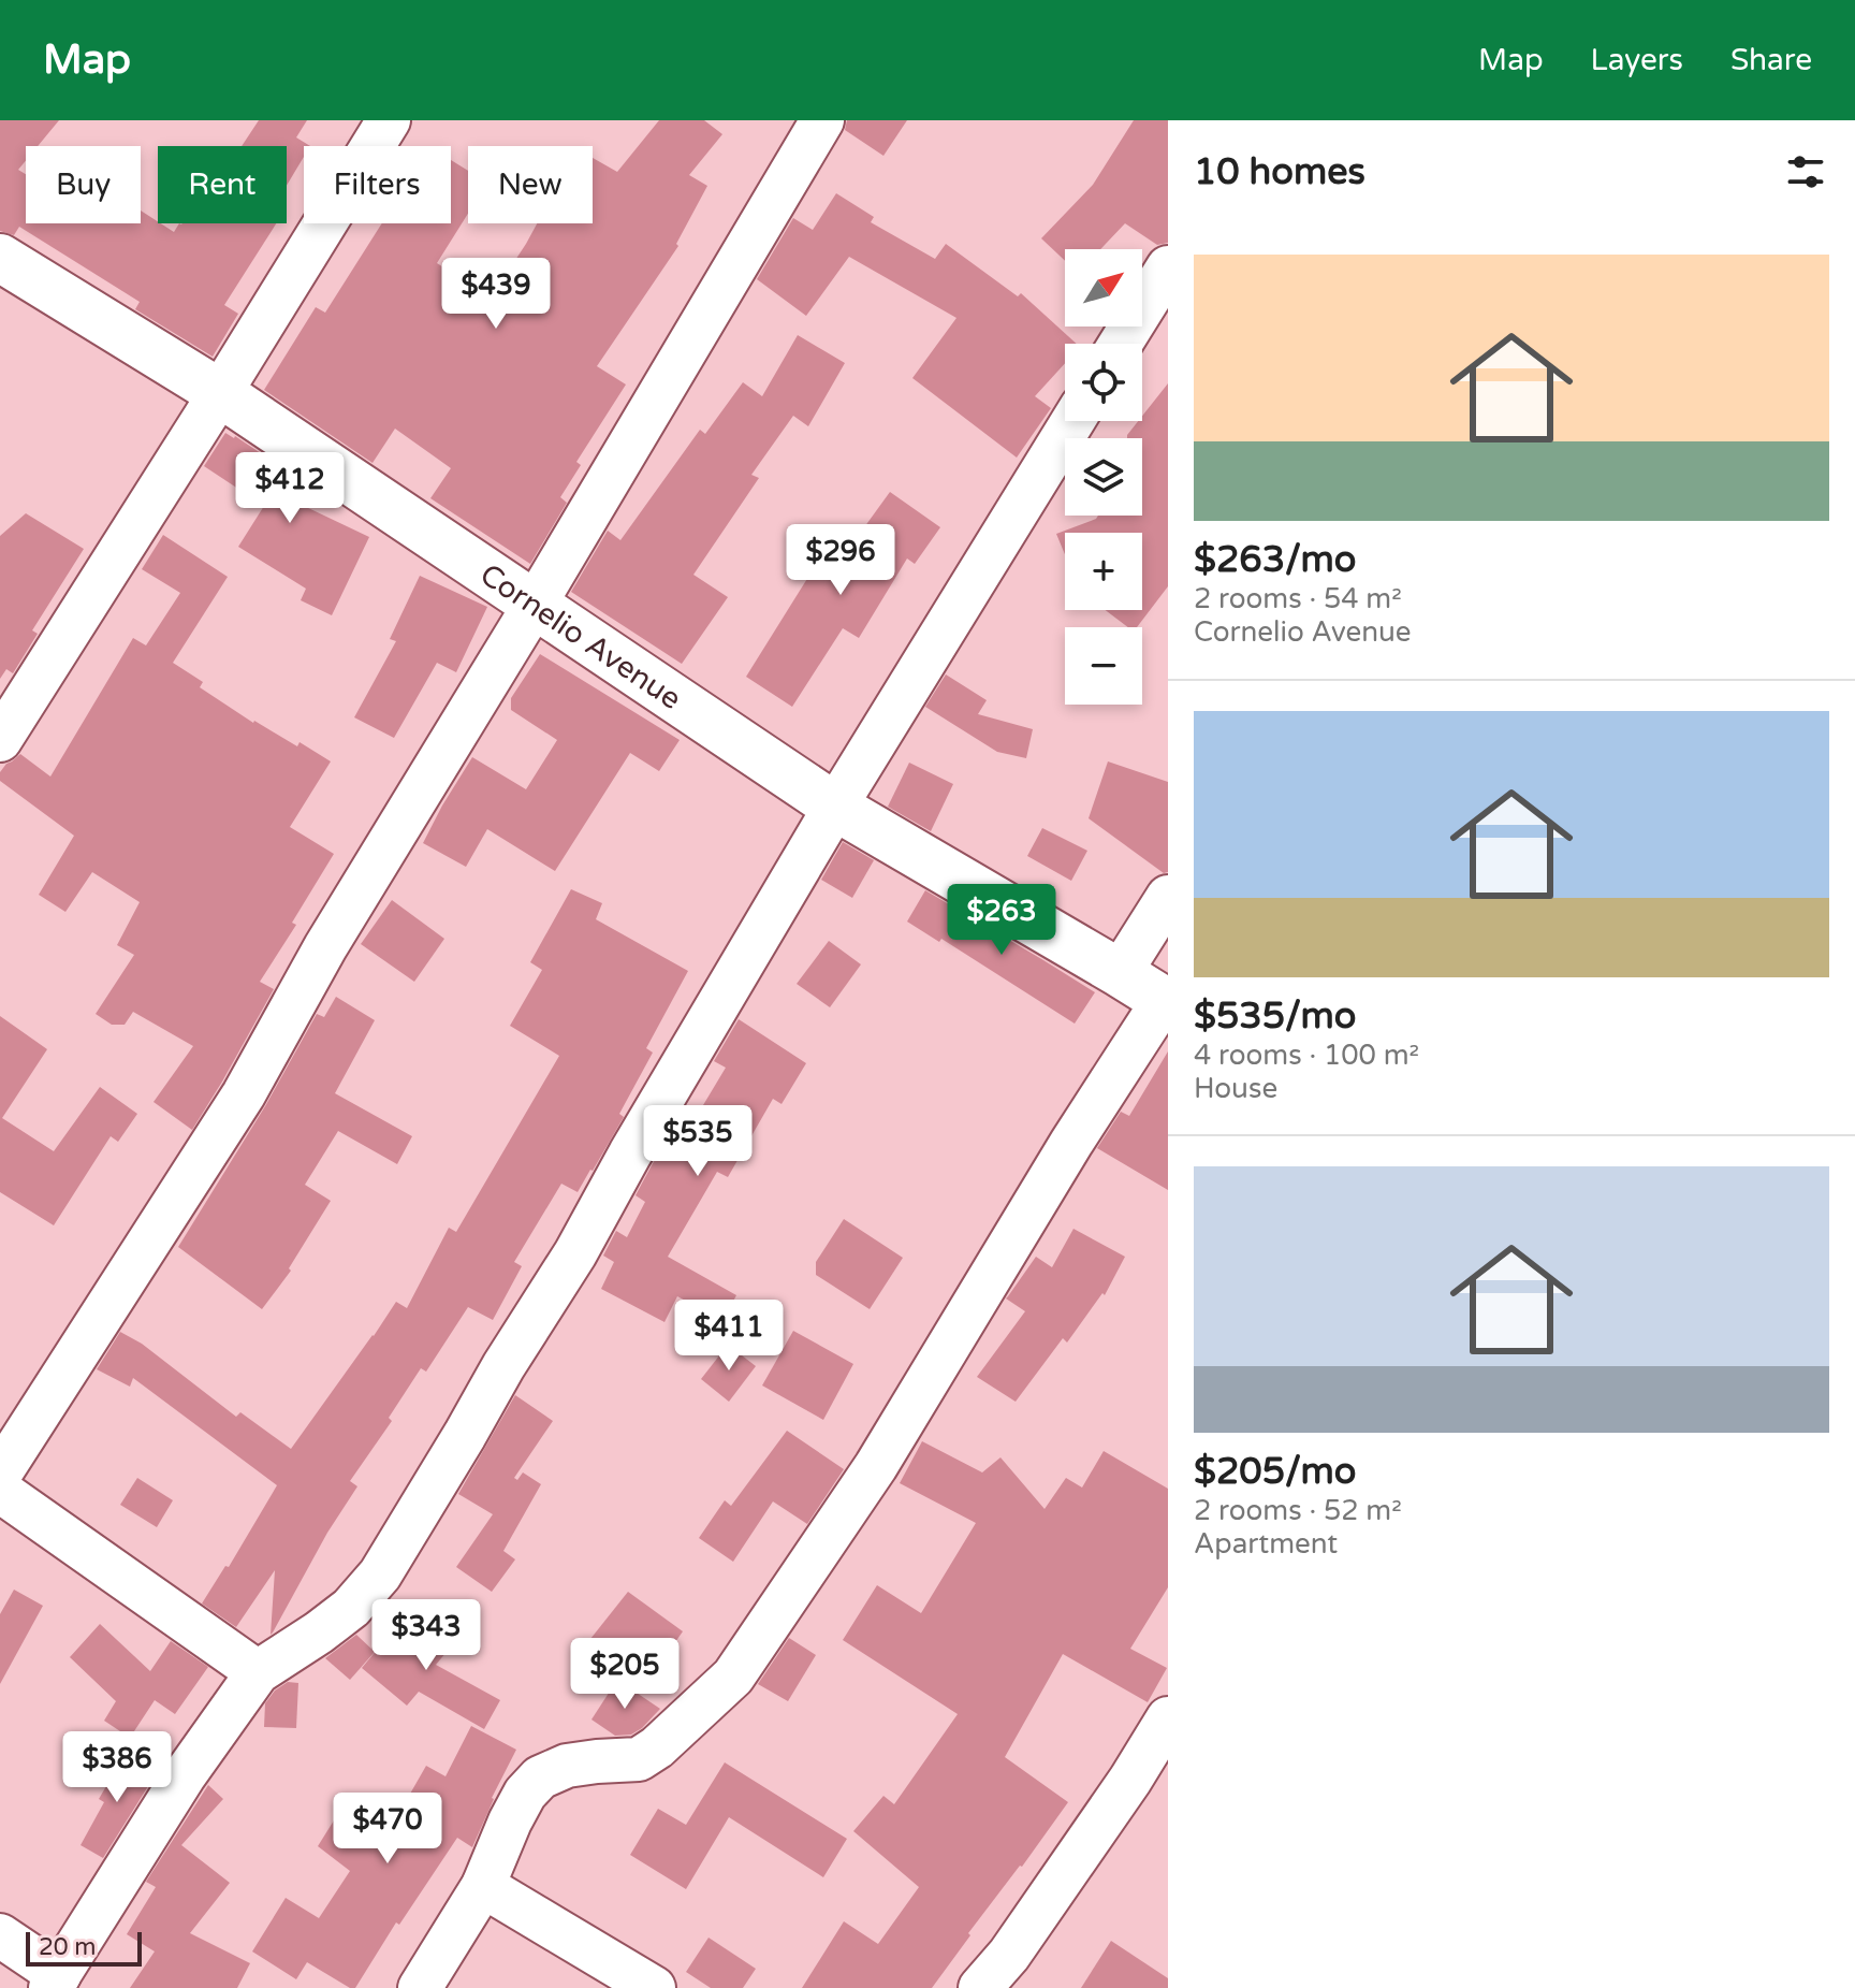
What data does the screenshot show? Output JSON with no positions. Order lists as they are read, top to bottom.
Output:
{
  "streets": {
    "street": ["Cornelio Avenue"]
  },
  "scale_bar": "20 m",
  "north": "top right",
  "page": {
    "header": "Map",
    "nav": ["Map", "Layers", "Share"],
    "heading": "10 homes",
    "chip": [
      "Buy",
      "Rent",
      "Filters",
      "New"
    ],
    "list": [
      {
        "name": "$263/mo",
        "note": "2 rooms · 54 m² · Cornelio Avenue"
      },
      {
        "name": "$535/mo",
        "note": "4 rooms · 100 m² · House"
      },
      {
        "name": "$205/mo",
        "note": "2 rooms · 52 m² · Apartment"
      }
    ],
    "map_buttons": ["+", "−"],
    "price": [
      "$439",
      "$412",
      "$296",
      "$263",
      "$535",
      "$411",
      "$343",
      "$205",
      "$386",
      "$470"
    ],
    "scale": "20 m"
  }
}
